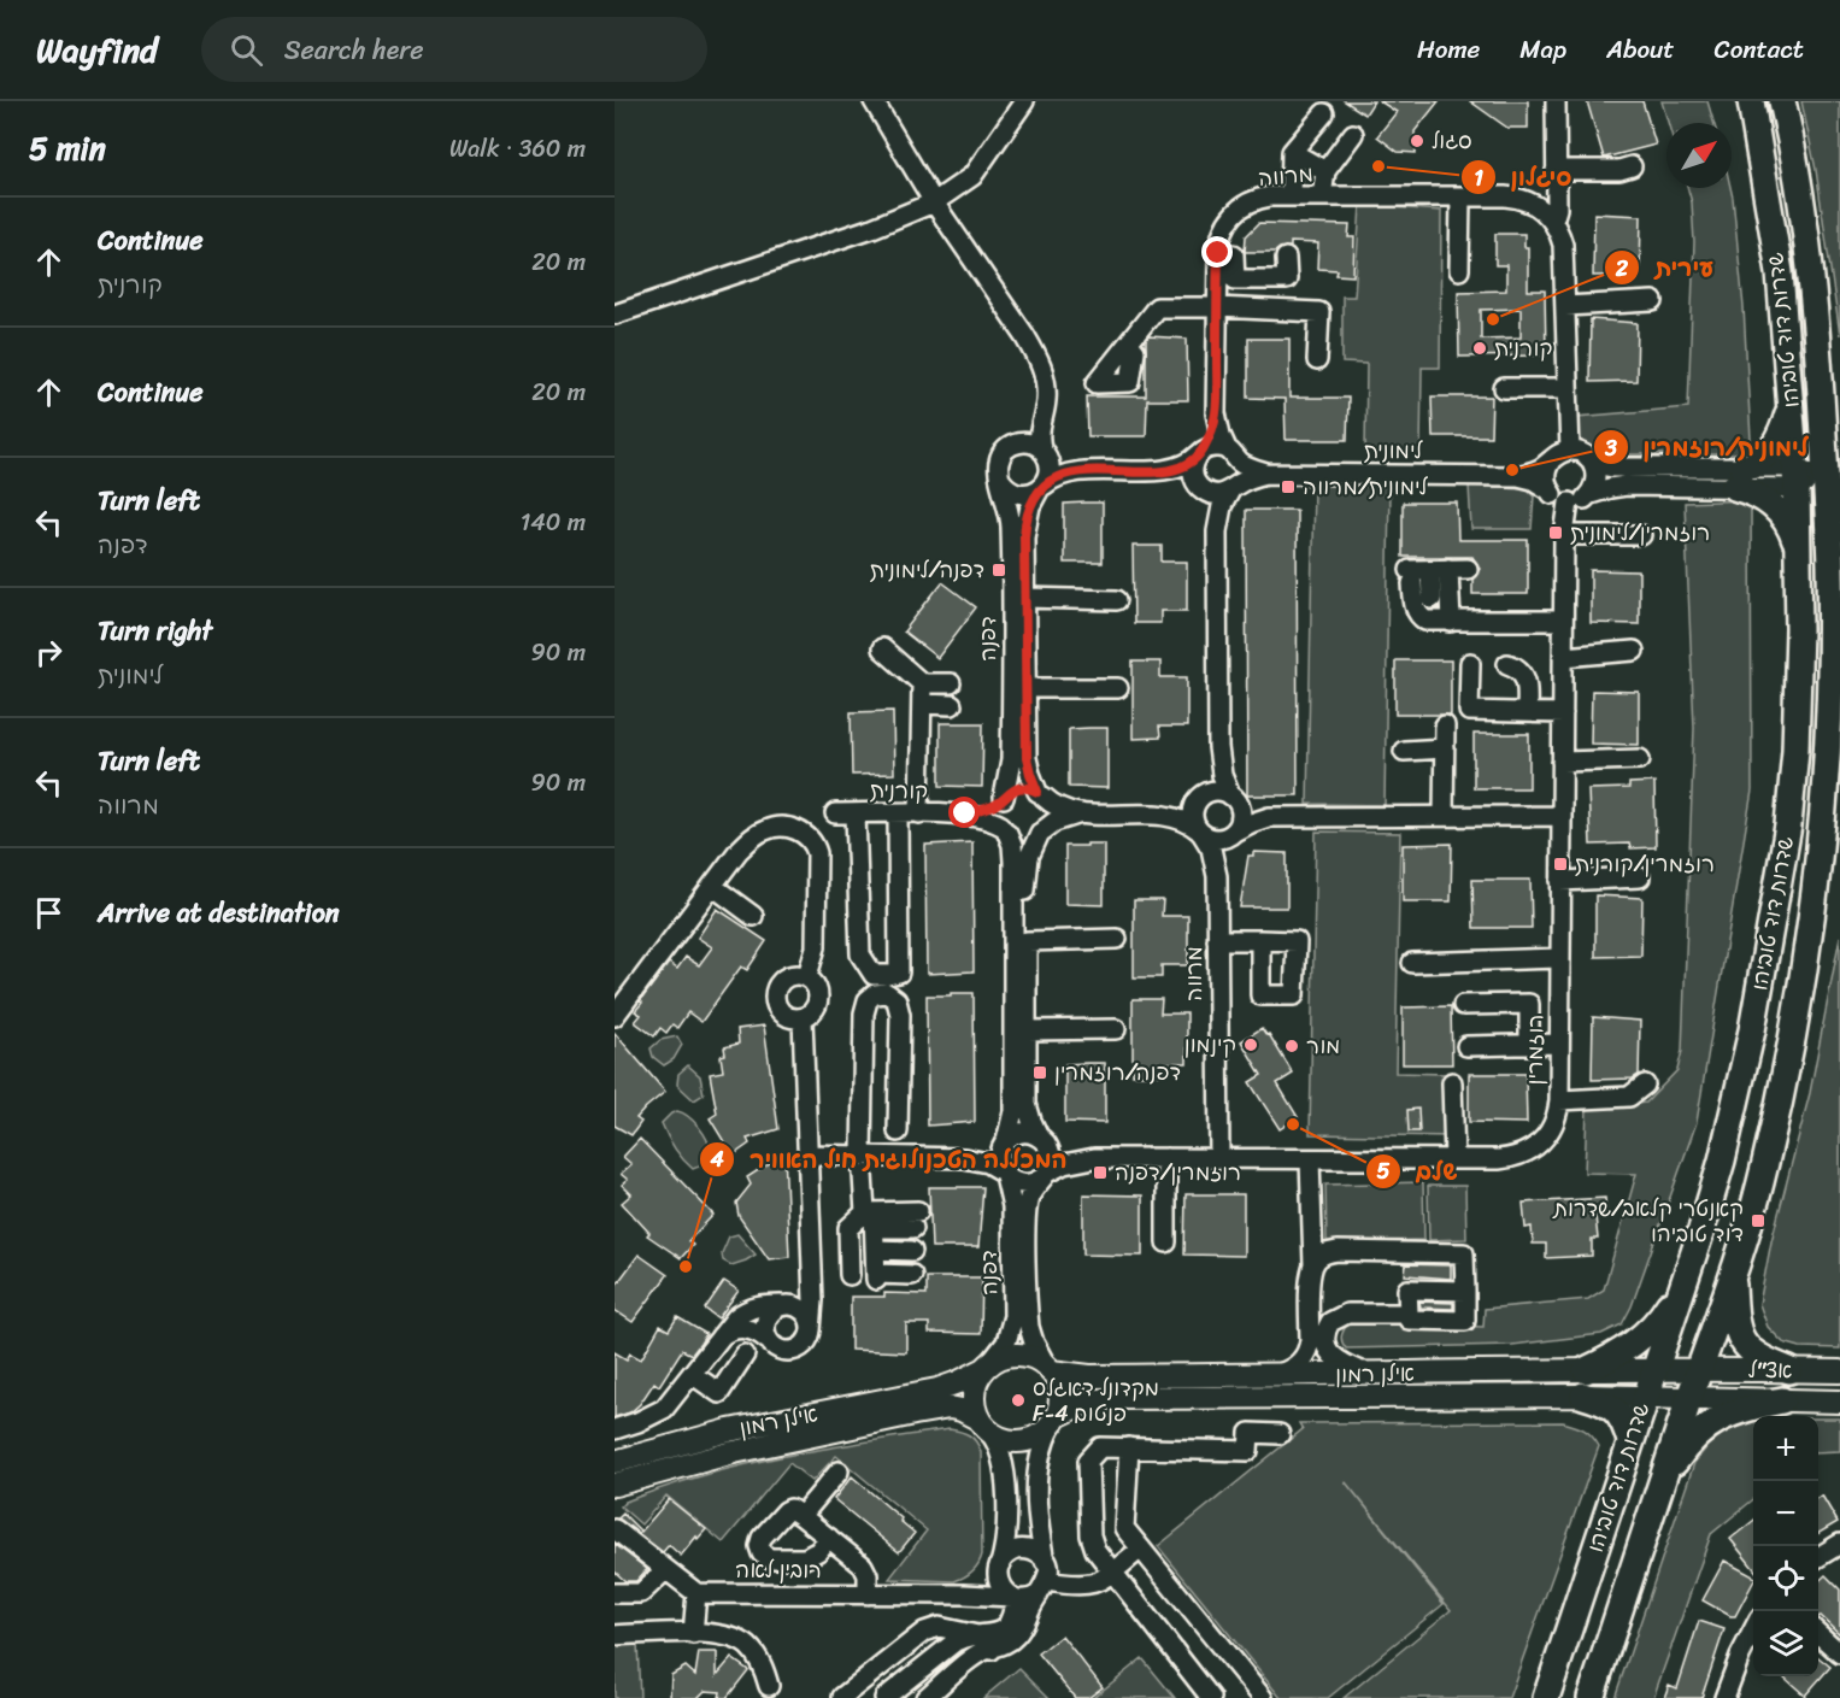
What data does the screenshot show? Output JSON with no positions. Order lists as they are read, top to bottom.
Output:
{
  "streets": {
    "highway": ["שדרות דוד טוביהו"],
    "main road": ["אצ\"ל", "אילן רמון"],
    "street": [
      "מרווה",
      "לימונית",
      "דפנה",
      "קורנית",
      "רוזמרין",
      "רובין לאה"
    ]
  },
  "crossings": [
    ["מרווה", "לימונית"],
    ["מרווה", "רוזמרין"],
    ["שדרות דוד טוביהו", "אצ\"ל"],
    ["שדרות דוד טוביהו", "אילן רמון"],
    ["לימונית", "רוזמרין"],
    ["דפנה", "קורנית"],
    ["דפנה", "רוזמרין"],
    ["דפנה", "אילן רמון"],
    ["אצ\"ל", "אילן רמון"]
  ],
  "places": {
    "other": [
      "סגול",
      "סיגלון",
      "עירית",
      "קורנית",
      "לימונית/רוזמרין",
      "קינמון",
      "מור",
      "שלם",
      "המכללה הטכנולוגית חיל האוויר",
      "מקדונל דאגלס F-4 פנטום"
    ],
    "transit": [
      "לימונית/מרווה",
      "רוזמרין/לימונית",
      "דפנה/לימונית",
      "רוזמרין/קורנית",
      "דפנה/רוזמרין",
      "רוזמרין/דפנה",
      "קאנטרי קלאב/שדרות דוד טוביהו"
    ]
  },
  "north": "top right",
  "page": {
    "header": "Wayfind",
    "search": "Search here",
    "nav": [
      "Home",
      "Map",
      "About",
      "Contact"
    ],
    "heading": ["5 min", "Walk · 360 m"],
    "list": [
      ["Continue", "קורנית", "20 m"],
      ["Continue", "20 m"],
      ["Turn left", "דפנה", "140 m"],
      ["Turn right", "לימונית", "90 m"],
      ["Turn left", "מרווה", "90 m"],
      "Arrive at destination"
    ],
    "map_buttons": ["+", "−"]
  }
}
